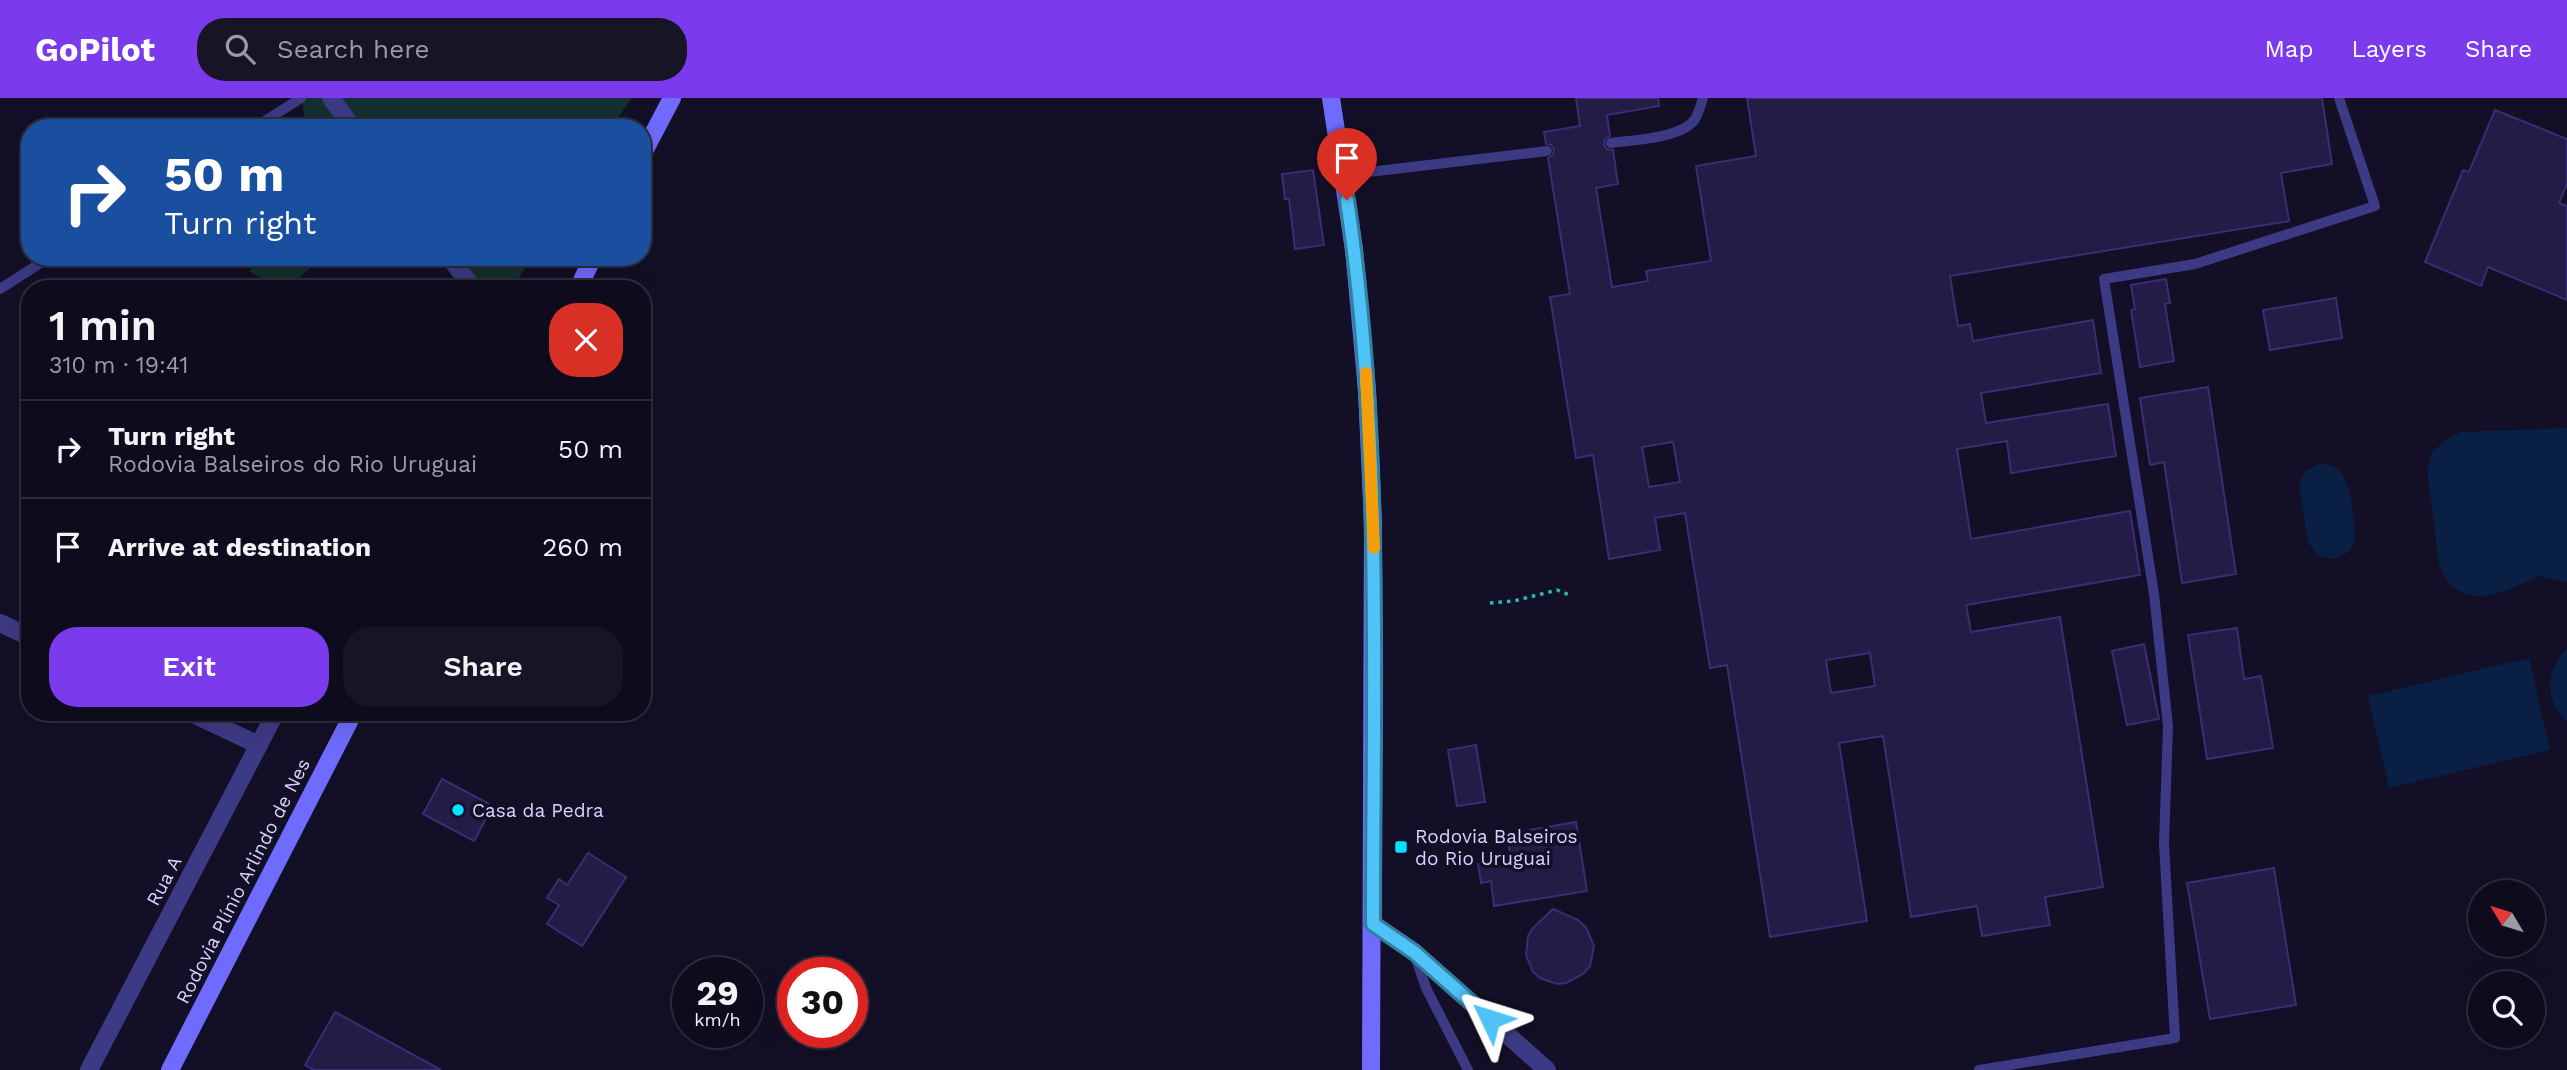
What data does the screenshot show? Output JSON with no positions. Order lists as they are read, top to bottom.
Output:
{
  "streets": {
    "main road": ["Rodovia Plínio Arlindo de Nes"],
    "street": ["Rua A"]
  },
  "places": {
    "other": ["Casa da Pedra"],
    "transit": ["Rodovia Balseiros do Rio Uruguai"]
  },
  "north": "top left",
  "page": {
    "header": "GoPilot",
    "search": "Search here",
    "nav": ["Map", "Layers", "Share"],
    "turn": ["50 m", "Turn right"],
    "heading": ["1 min", "310 m · 19:41"],
    "list": [
      {
        "name": "Turn right",
        "note": "Rodovia Balseiros do Rio Uruguai",
        "value": "50 m"
      },
      {
        "name": "Arrive at destination",
        "value": "260 m"
      }
    ],
    "buttons": ["Exit", "Share"],
    "speed": "29 km/h",
    "limit": "30"
  }
}
